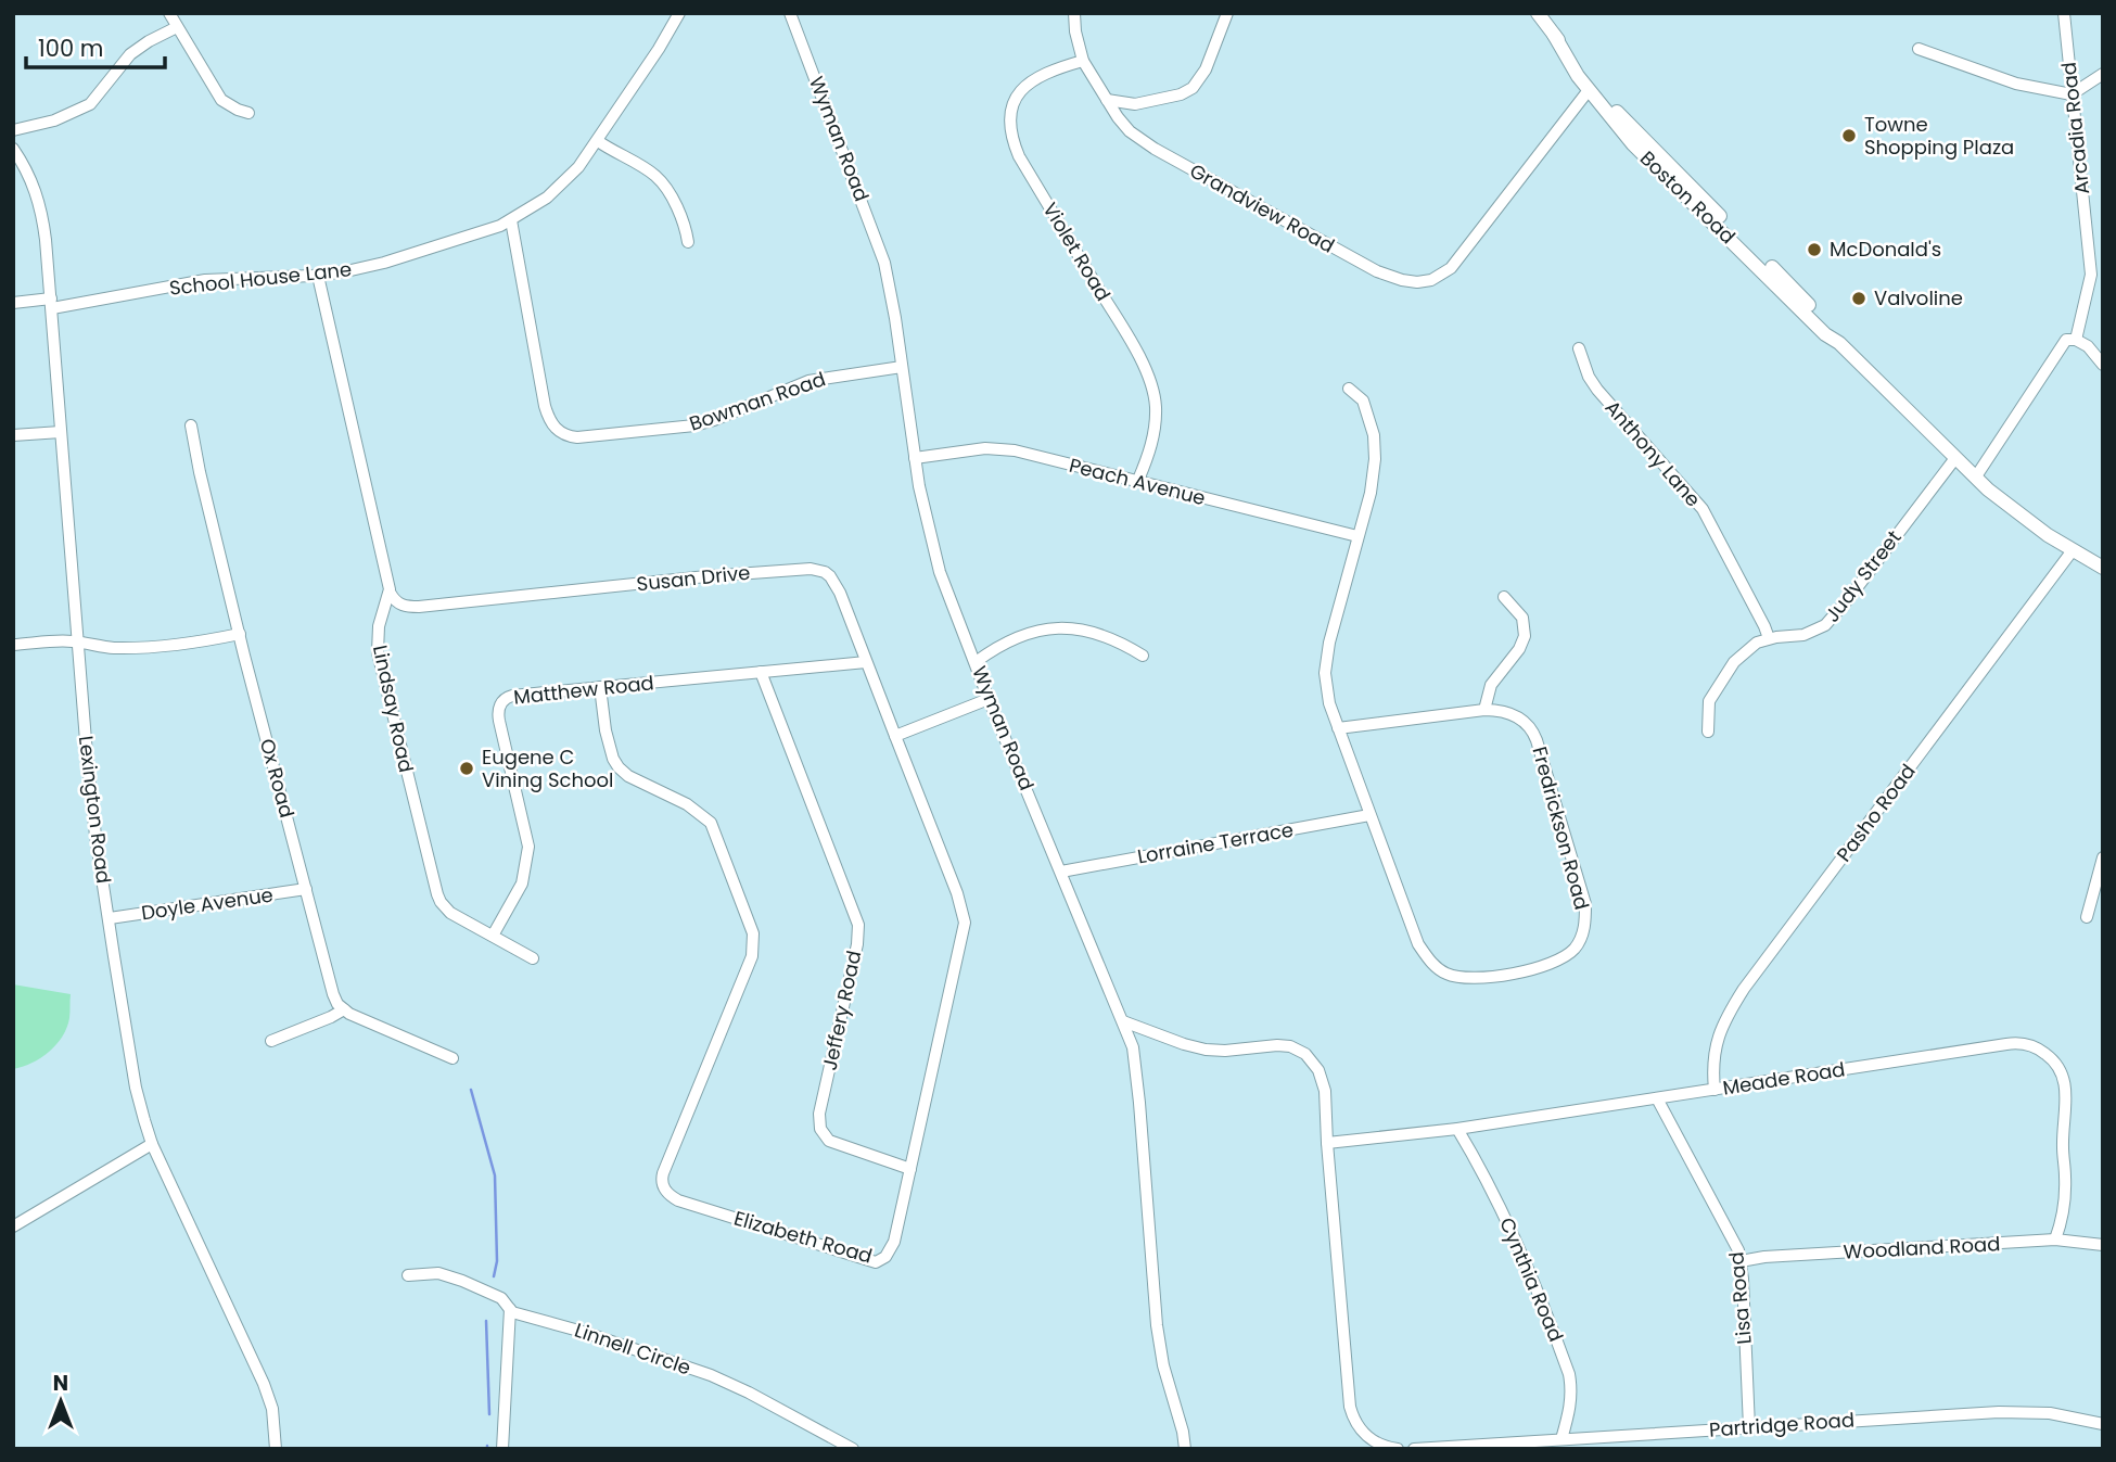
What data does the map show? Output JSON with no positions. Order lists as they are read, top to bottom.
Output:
{
  "streets": {
    "main road": ["Boston Road"],
    "street": [
      "Arcadia Road",
      "Wyman Road",
      "Grandview Road",
      "Violet Road",
      "School House Lane",
      "Bowman Road",
      "Anthony Lane",
      "Peach Avenue",
      "Judy Street",
      "Susan Drive",
      "Matthew Road",
      "Lindsay Road",
      "Ox Road",
      "Lexington Road",
      "Pasho Road",
      "Fredrickson Road",
      "Lorraine Terrace",
      "Doyle Avenue",
      "Jeffery Road",
      "Meade Road",
      "Elizabeth Road",
      "Woodland Road",
      "Cynthia Road",
      "Lisa Road",
      "Linnell Circle",
      "Partridge Road"
    ]
  },
  "crossings": [
    ["Wyman Road", "Bowman Road"],
    ["Wyman Road", "Peach Avenue"],
    ["Wyman Road", "Lorraine Terrace"],
    ["Boston Road", "Grandview Road"],
    ["Boston Road", "Judy Street"],
    ["Boston Road", "Pasho Road"],
    ["Grandview Road", "Violet Road"],
    ["Violet Road", "Peach Avenue"],
    ["School House Lane", "Bowman Road"],
    ["School House Lane", "Lexington Road"],
    ["Anthony Lane", "Judy Street"],
    ["Peach Avenue", "Fredrickson Road"],
    ["Susan Drive", "Matthew Road"],
    ["Susan Drive", "Lindsay Road"],
    ["Susan Drive", "Elizabeth Road"],
    ["Matthew Road", "Lindsay Road"],
    ["Matthew Road", "Jeffery Road"],
    ["Matthew Road", "Elizabeth Road"],
    ["Ox Road", "Doyle Avenue"],
    ["Lexington Road", "Doyle Avenue"],
    ["Pasho Road", "Meade Road"],
    ["Fredrickson Road", "Lorraine Terrace"],
    ["Jeffery Road", "Elizabeth Road"],
    ["Meade Road", "Woodland Road"],
    ["Meade Road", "Cynthia Road"],
    ["Meade Road", "Lisa Road"],
    ["Woodland Road", "Lisa Road"],
    ["Cynthia Road", "Partridge Road"],
    ["Lisa Road", "Partridge Road"]
  ],
  "places": [
    "Towne Shopping Plaza",
    "McDonald's",
    "Valvoline",
    "Eugene C Vining School"
  ],
  "scale_bar": "100 m",
  "north": "top"
}
